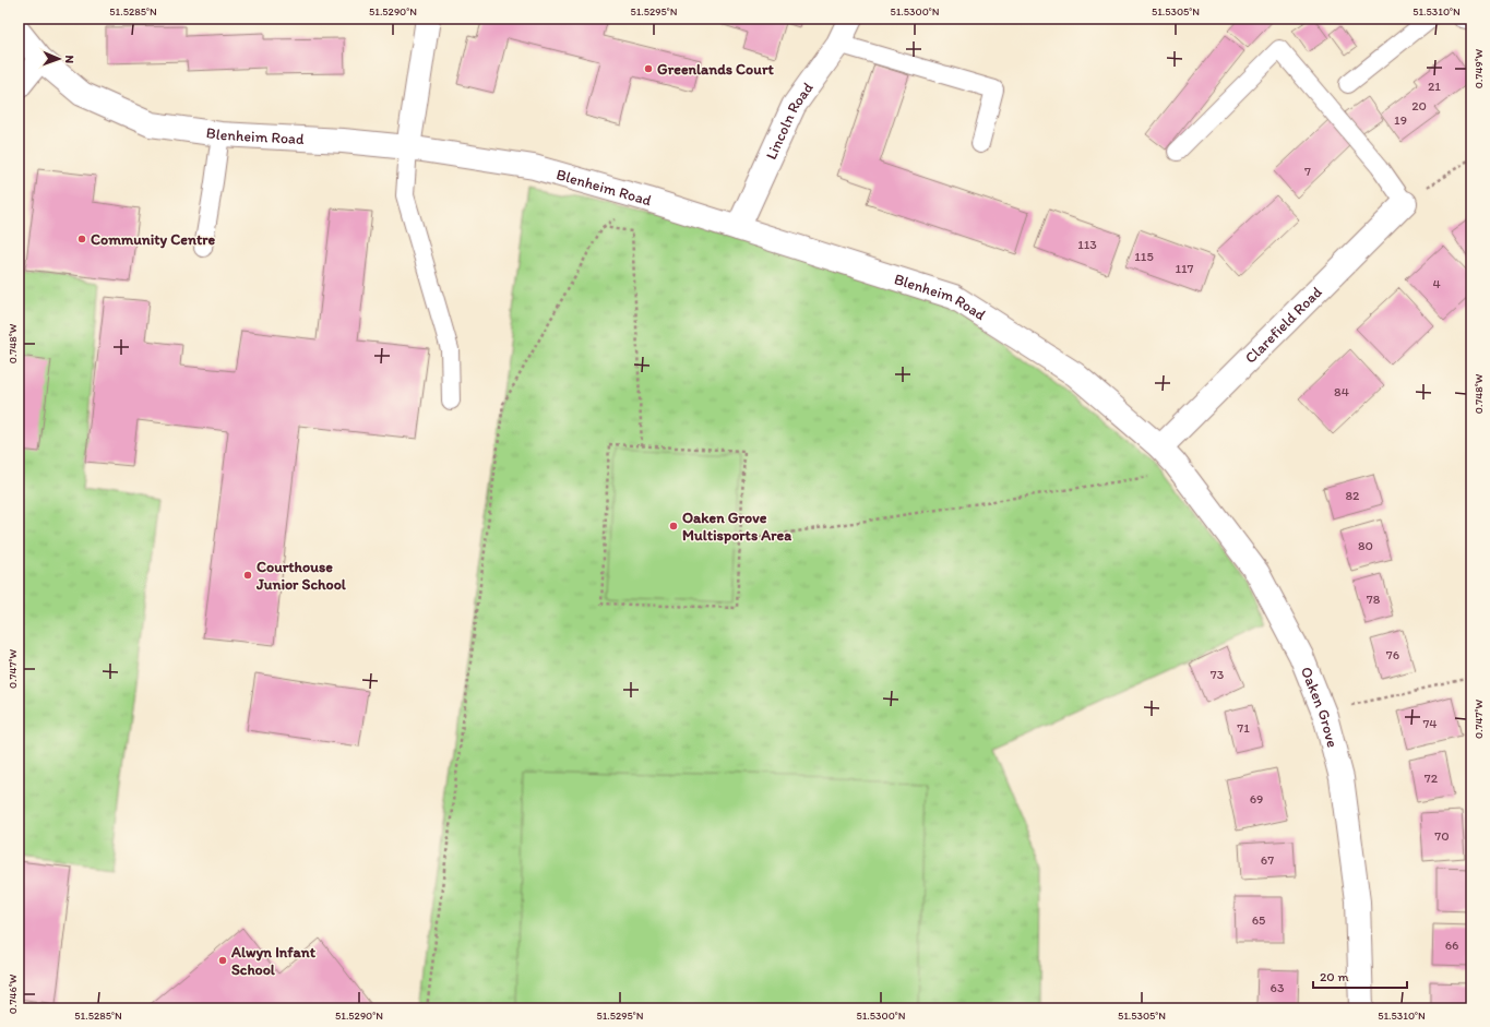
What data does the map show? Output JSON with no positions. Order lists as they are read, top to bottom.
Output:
{
  "streets": {
    "street": [
      "Lincoln Road",
      "Blenheim Road",
      "Clarefield Road",
      "Oaken Grove"
    ]
  },
  "crossings": [
    ["Lincoln Road", "Blenheim Road"],
    ["Blenheim Road", "Clarefield Road"],
    ["Blenheim Road", "Oaken Grove"],
    ["Clarefield Road", "Oaken Grove"]
  ],
  "places": [
    "Greenlands Court",
    "Community Centre",
    "Oaken Grove Multisports Area",
    "Courthouse Junior School",
    "Alwyn Infant School"
  ],
  "house_numbers": [
    "21",
    "20",
    "19",
    "7",
    "113",
    "115",
    "117",
    "4",
    "84",
    "82",
    "80",
    "78",
    "76",
    "73",
    "74",
    "71",
    "72",
    "69",
    "70",
    "67",
    "65",
    "66",
    "63"
  ],
  "scale_bar": "20 m",
  "north": "right",
  "coordinates": [
    "51.5285°N",
    "51.5290°N",
    "51.5295°N",
    "51.5300°N",
    "51.5305°N",
    "51.5310°N",
    "0.749°W",
    "0.748°W",
    "0.747°W",
    "0.746°W"
  ]
}
